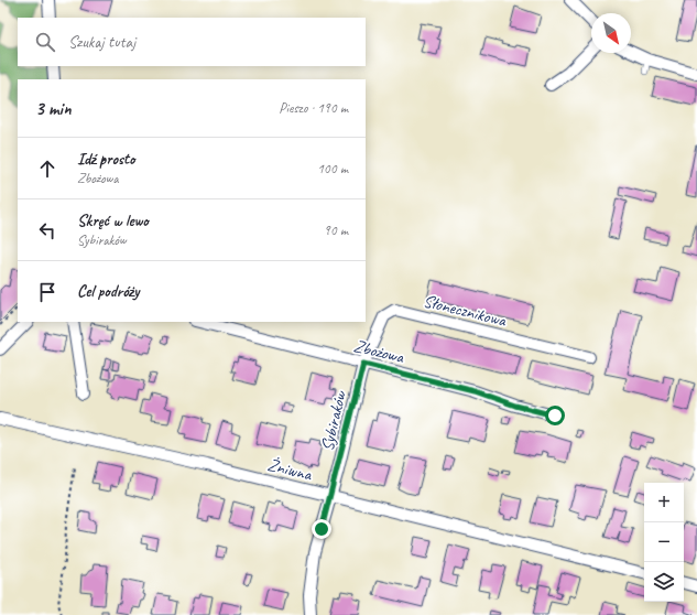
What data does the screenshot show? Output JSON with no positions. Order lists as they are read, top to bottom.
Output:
{
  "streets": {
    "street": [
      "Słonecznikowa",
      "Zbożowa",
      "Sybiraków",
      "Żniwna"
    ]
  },
  "crossings": [
    ["Słonecznikowa", "Zbożowa"],
    ["Słonecznikowa", "Sybiraków"],
    ["Zbożowa", "Sybiraków"],
    ["Sybiraków", "Żniwna"]
  ],
  "north": "bottom right",
  "page": {
    "search": "Szukaj tutaj",
    "heading": ["3 min", "Pieszo · 190 m"],
    "list": [
      ["Idź prosto", "Zbożowa", "100 m"],
      ["Skręć w lewo", "Sybiraków", "90 m"],
      "Cel podróży"
    ],
    "map_buttons": ["+", "−"]
  }
}
